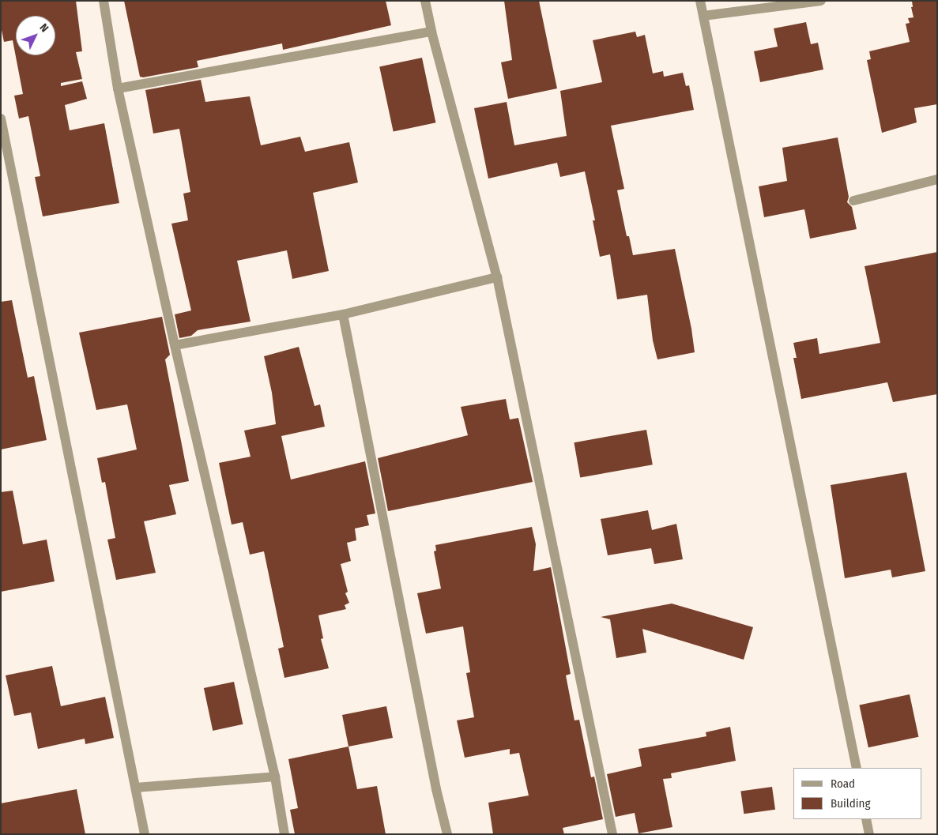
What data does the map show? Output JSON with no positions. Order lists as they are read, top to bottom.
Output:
{
  "legend": ["Road", "Building"],
  "north": "top right"
}
